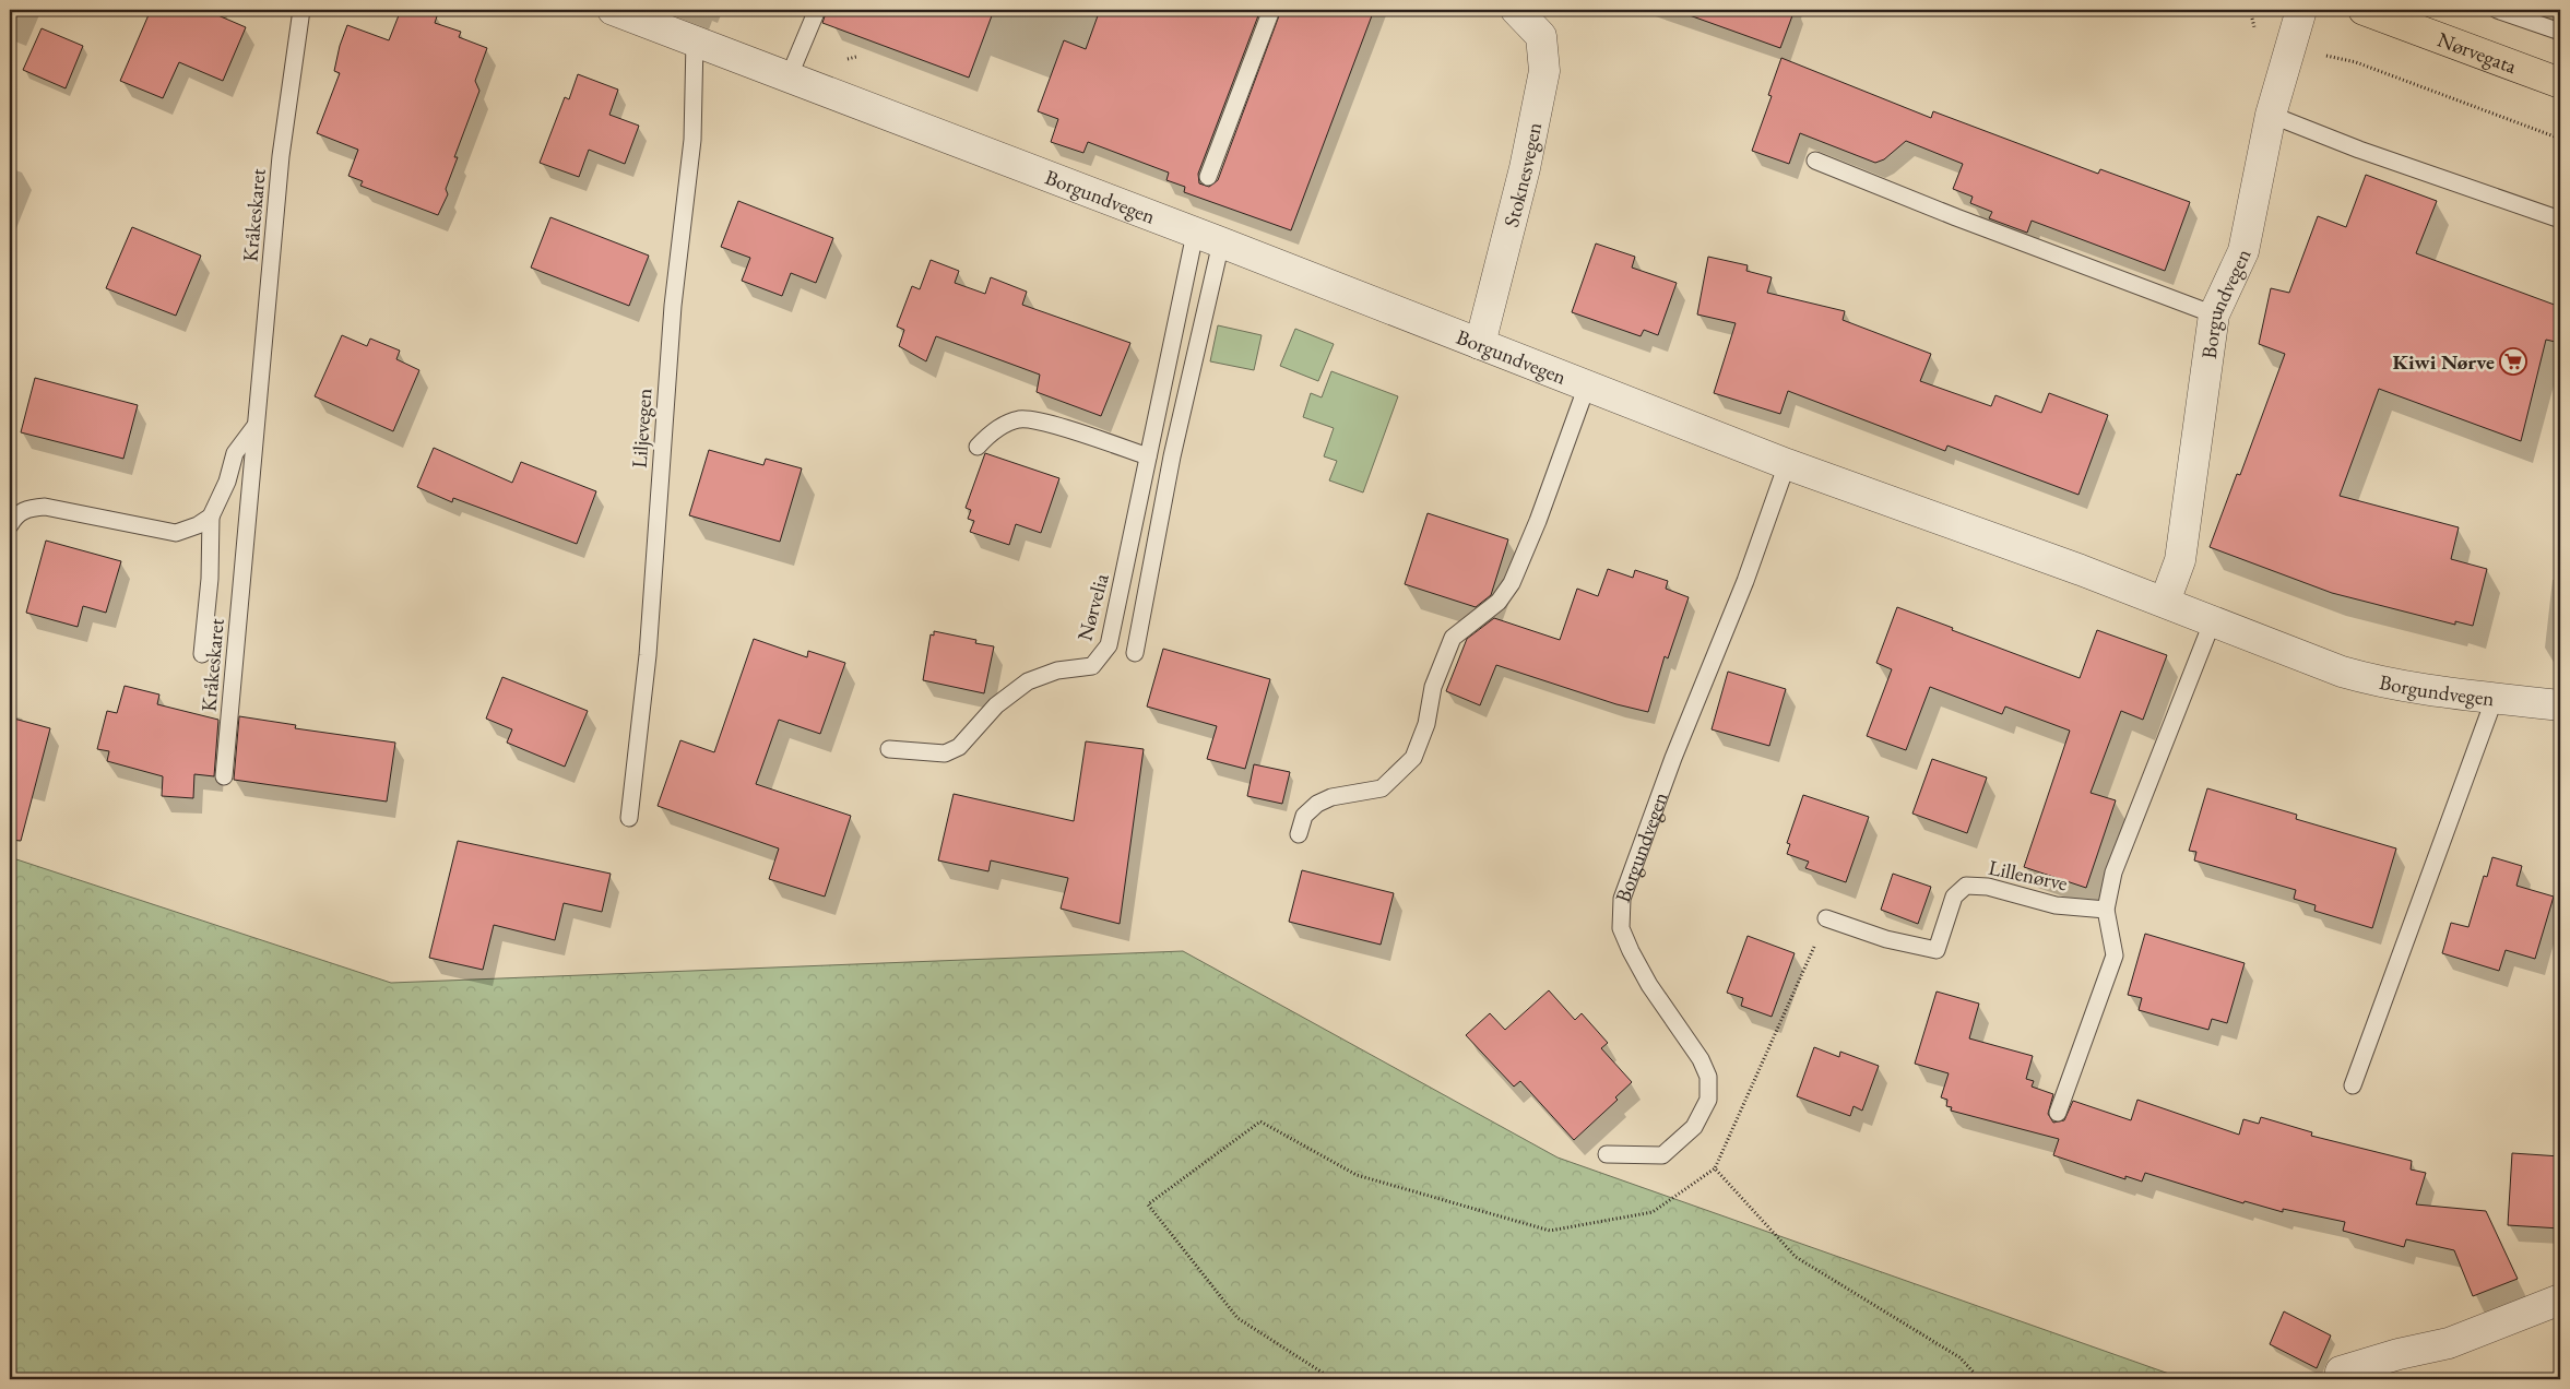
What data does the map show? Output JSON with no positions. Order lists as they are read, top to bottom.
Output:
{
  "streets": {
    "main road": ["Nørvegata"],
    "street": ["Stoknesvegen", "Borgundvegen"],
    "lane": [
      "Kråkeskaret",
      "Liljevegen",
      "Nørvelia",
      "Lillenørve"
    ]
  },
  "crossings": [
    ["Stoknesvegen", "Borgundvegen"],
    ["Borgundvegen", "Liljevegen"],
    ["Borgundvegen", "Nørvelia"]
  ],
  "places": {
    "supermarket": ["Kiwi Nørve"]
  }
}
